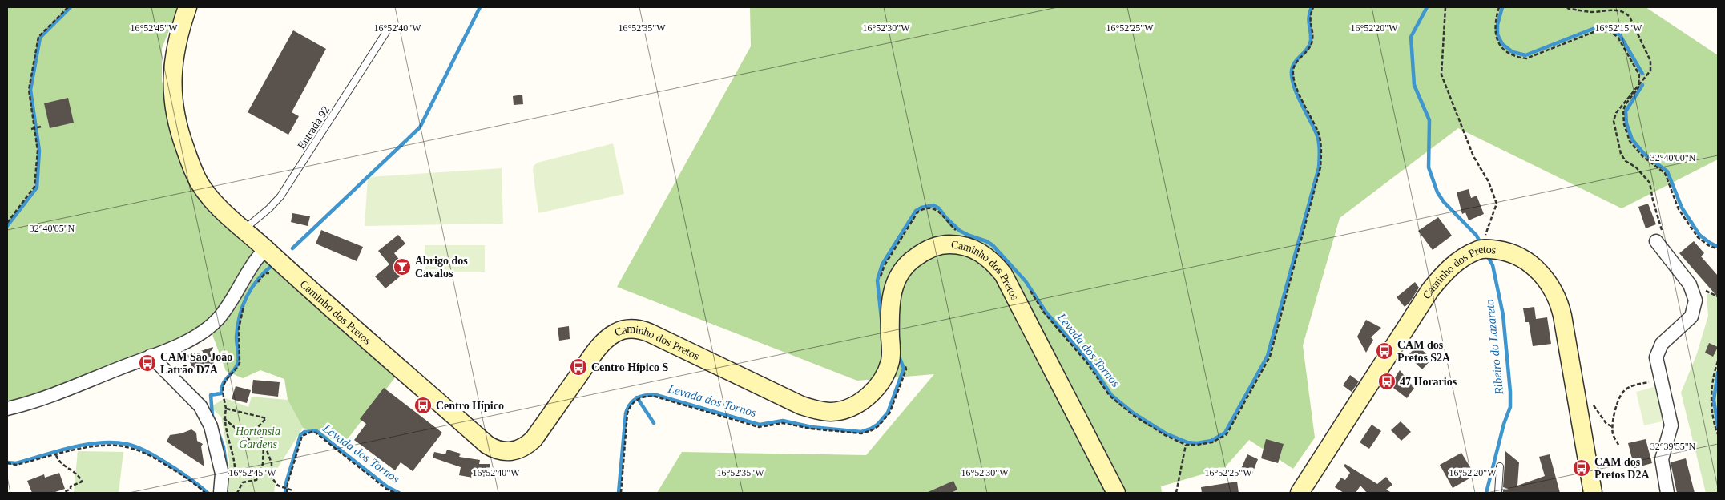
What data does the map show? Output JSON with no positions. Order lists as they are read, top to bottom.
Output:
{
  "streets": {
    "main road": ["Caminho dos Pretos"],
    "lane": ["Entrada 92"]
  },
  "crossings": [
    ["Entrada 92", "Caminho dos Pretos"]
  ],
  "water": ["Ribeiro do Lazareto", "Levada dos Tornos"],
  "parks": ["Hortensia Gardens"],
  "places": {
    "bar": ["Abrigo dos Cavalos"],
    "bus stop": [
      "CAM dos Pretos S2A",
      "CAM São João Latrão D7A",
      "Centro Hípico S",
      "47 Horarios",
      "Centro Hípico",
      "CAM dos Pretos D2A"
    ]
  },
  "coordinates": [
    "16°52'45\"W",
    "16°52'40\"W",
    "16°52'35\"W",
    "16°52'30\"W",
    "16°52'25\"W",
    "16°52'20\"W",
    "16°52'15\"W",
    "32°40'00\"N",
    "32°40'05\"N",
    "32°39'55\"N"
  ]
}
